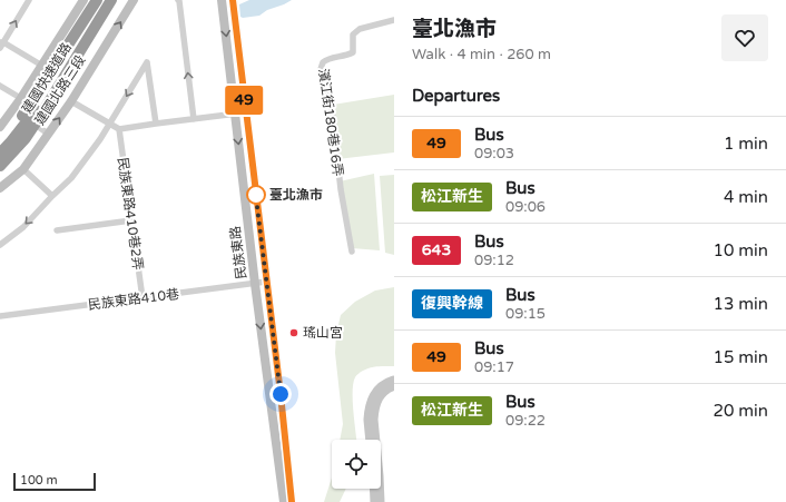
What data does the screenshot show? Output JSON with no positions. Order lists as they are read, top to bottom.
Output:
{
  "streets": {
    "highway": ["建國快速道路"],
    "street": [
      "建國北路三段",
      "濱江街180巷16弄",
      "民族東路410巷2弄",
      "民族東路",
      "民族東路410巷"
    ]
  },
  "crossings": [
    ["民族東路410巷2弄", "民族東路410巷"],
    ["民族東路", "民族東路410巷"]
  ],
  "places": ["臺北漁市", "瑤山宮"],
  "lines": ["bus line 49"],
  "scale_bar": "100 m",
  "page": {
    "on_map": "49",
    "heading": [
      ["臺北漁市", "Walk · 4 min · 260 m"],
      "Departures"
    ],
    "list": [
      {
        "mark": "49",
        "name": "Bus",
        "note": "09:03",
        "value": "1 min"
      },
      {
        "mark": "松江新生",
        "name": "Bus",
        "note": "09:06",
        "value": "4 min"
      },
      {
        "mark": "643",
        "name": "Bus",
        "note": "09:12",
        "value": "10 min"
      },
      {
        "mark": "復興幹線",
        "name": "Bus",
        "note": "09:15",
        "value": "13 min"
      },
      {
        "mark": "49",
        "name": "Bus",
        "note": "09:17",
        "value": "15 min"
      },
      {
        "mark": "松江新生",
        "name": "Bus",
        "note": "09:22",
        "value": "20 min"
      }
    ],
    "scale": "100 m"
  }
}
